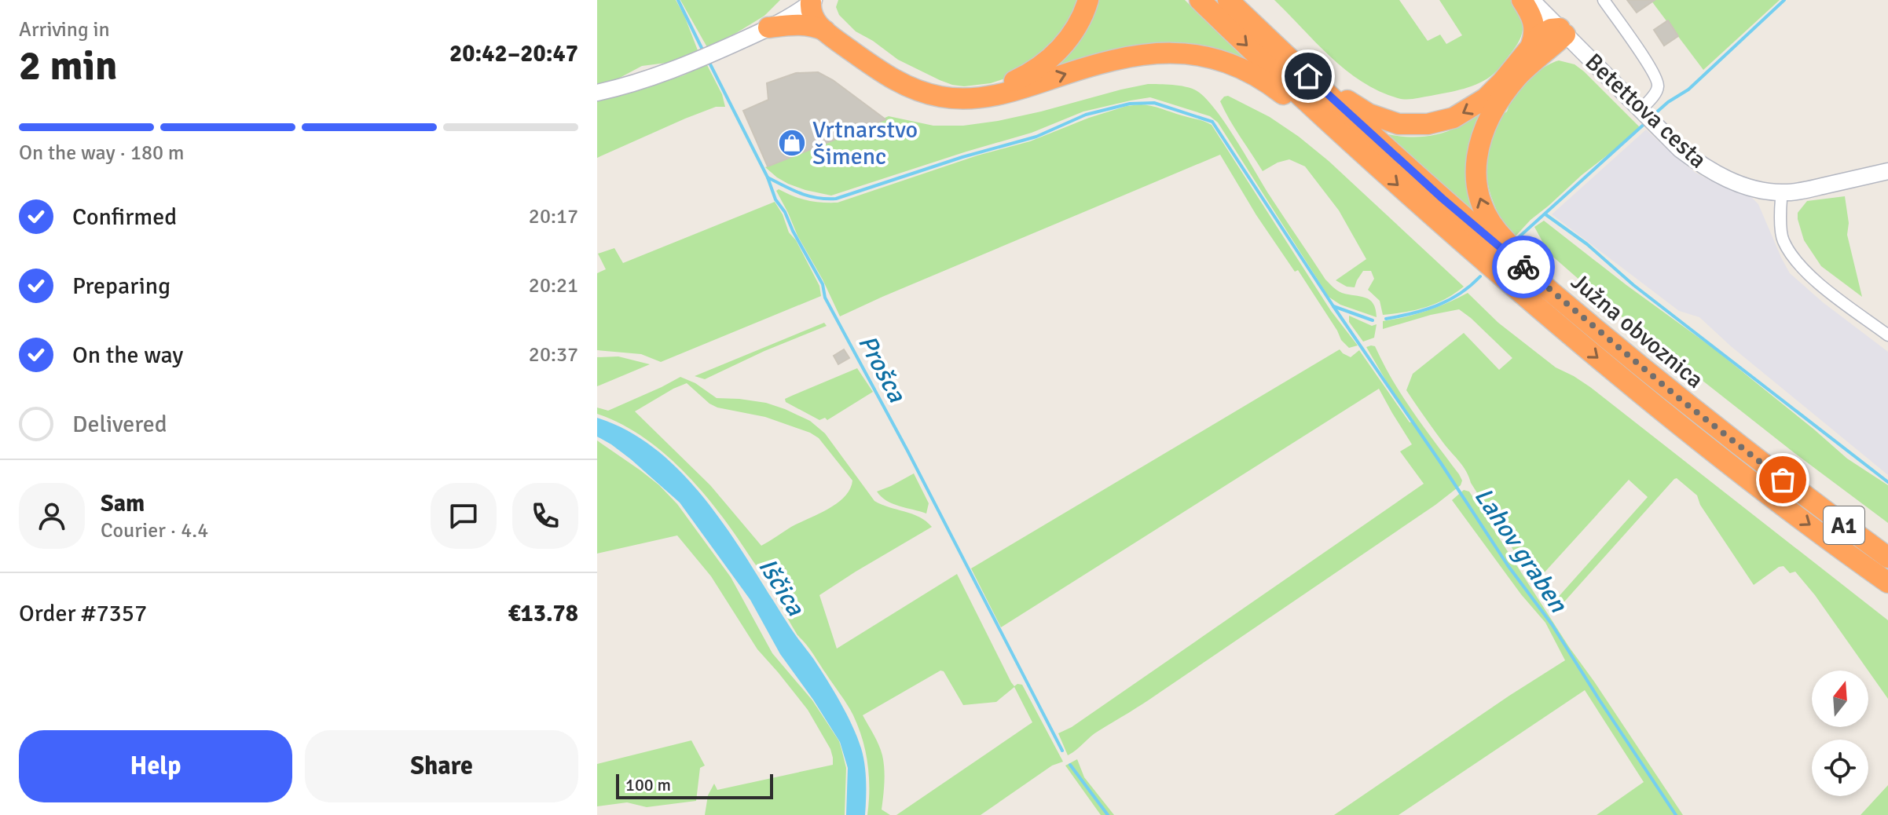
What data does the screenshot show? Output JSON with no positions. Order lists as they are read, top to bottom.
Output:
{
  "streets": {
    "highway": ["Južna obvoznica", "A1"],
    "street": ["Betettova cesta"]
  },
  "water": ["Prošca", "Lahov graben", "Iščica"],
  "places": {
    "shop": ["Vrtnarstvo Šimenc"]
  },
  "scale_bar": "100 m",
  "north": "top",
  "page": {
    "heading": ["2 min", "Arriving in", "20:42–20:47"],
    "panel": [
      "Sam",
      "Courier · 4.4",
      "Order #7357",
      "€13.78"
    ],
    "bar": "On the way · 180 m",
    "list": [
      ["Confirmed", "20:17"],
      ["Preparing", "20:21"],
      ["On the way", "20:37"],
      "Delivered"
    ],
    "buttons": ["Help", "Share"],
    "scale": "100 m"
  }
}
